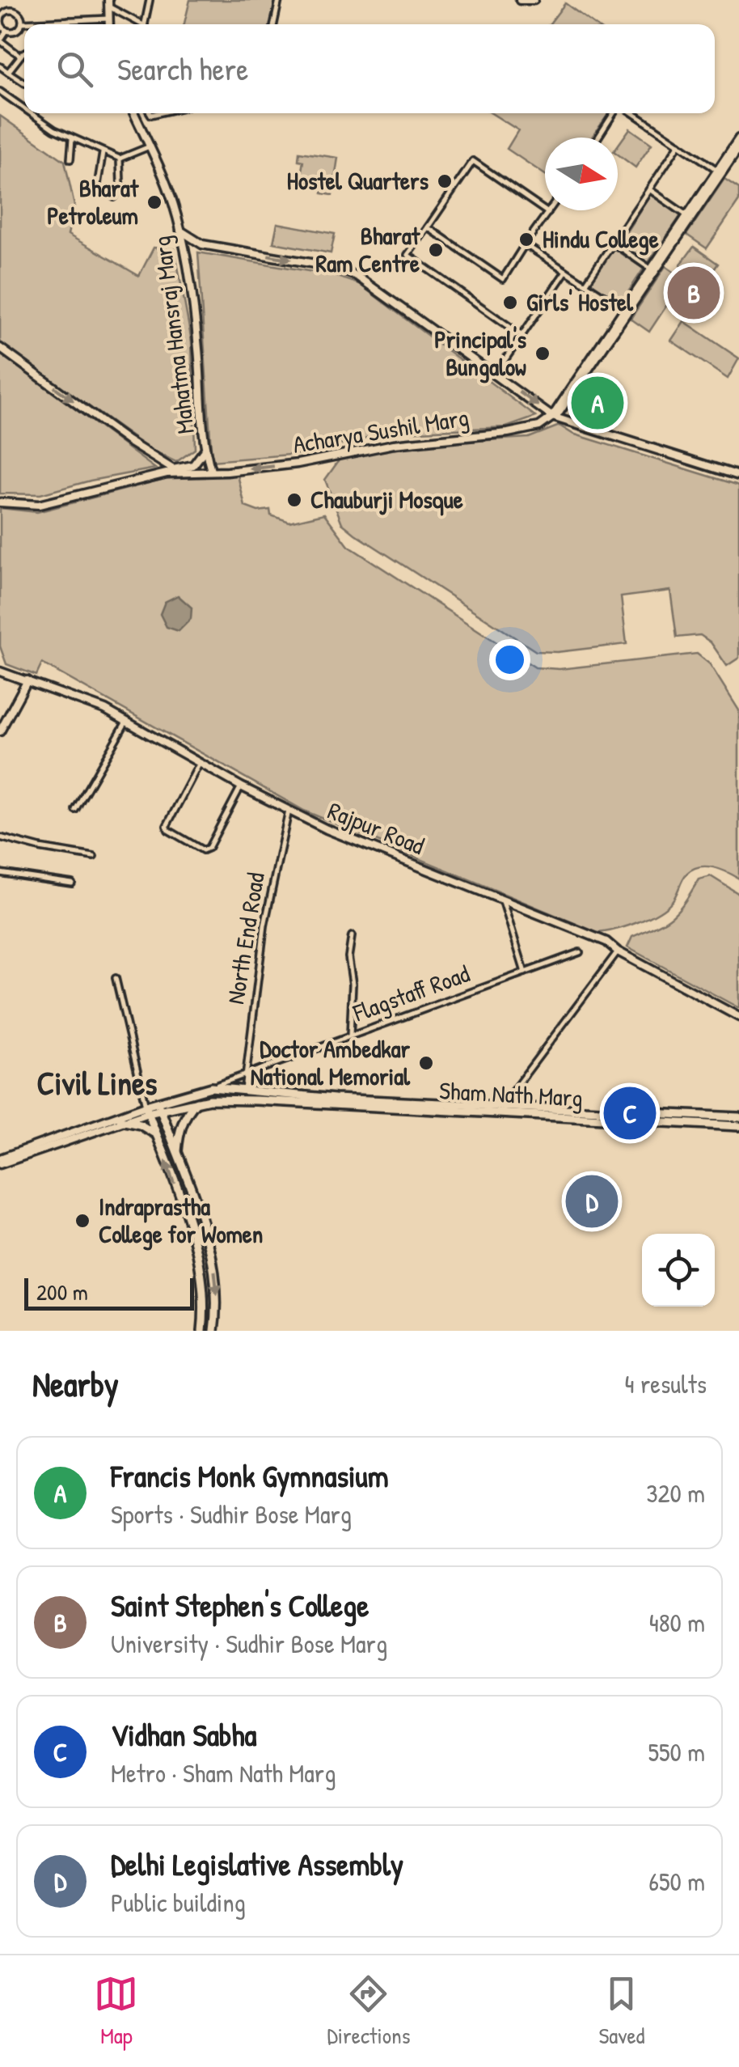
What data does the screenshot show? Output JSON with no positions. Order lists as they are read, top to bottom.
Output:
{
  "streets": {
    "main road": ["Sham Nath Marg"],
    "street": [
      "Mahatma Hansraj Marg",
      "Acharya Sushil Marg",
      "Rajpur Road",
      "North End Road",
      "Flagstaff Road"
    ]
  },
  "crossings": [
    ["Mahatma Hansraj Marg", "Acharya Sushil Marg"],
    ["Rajpur Road", "North End Road"],
    ["North End Road", "Flagstaff Road"],
    ["North End Road", "Sham Nath Marg"],
    ["Flagstaff Road", "Sham Nath Marg"]
  ],
  "one_way": ["Acharya Sushil Marg"],
  "districts": ["Civil Lines"],
  "places": [
    "Hostel Quarters",
    "Bharat Petroleum",
    "Hindu College",
    "Bharat Ram Centre",
    "Girls' Hostel",
    "Principal's Bungalow",
    "Chauburji Mosque",
    "Doctor Ambedkar National Memorial",
    "Indraprastha College for Women"
  ],
  "scale_bar": "200 m",
  "north": "right",
  "page": {
    "search": "Search here",
    "pins": [
      "B",
      "A",
      "C",
      "D"
    ],
    "scale": "200 m",
    "heading": ["Nearby", "4 results"],
    "list": [
      {
        "mark": "A",
        "name": "Francis Monk Gymnasium",
        "note": "Sports · Sudhir Bose Marg",
        "value": "320 m"
      },
      {
        "mark": "B",
        "name": "Saint Stephen's College",
        "note": "University · Sudhir Bose Marg",
        "value": "480 m"
      },
      {
        "mark": "C",
        "name": "Vidhan Sabha",
        "note": "Metro · Sham Nath Marg",
        "value": "550 m"
      },
      {
        "mark": "D",
        "name": "Delhi Legislative Assembly",
        "note": "Public building",
        "value": "650 m"
      }
    ],
    "nav": ["Map", "Directions", "Saved"]
  }
}
